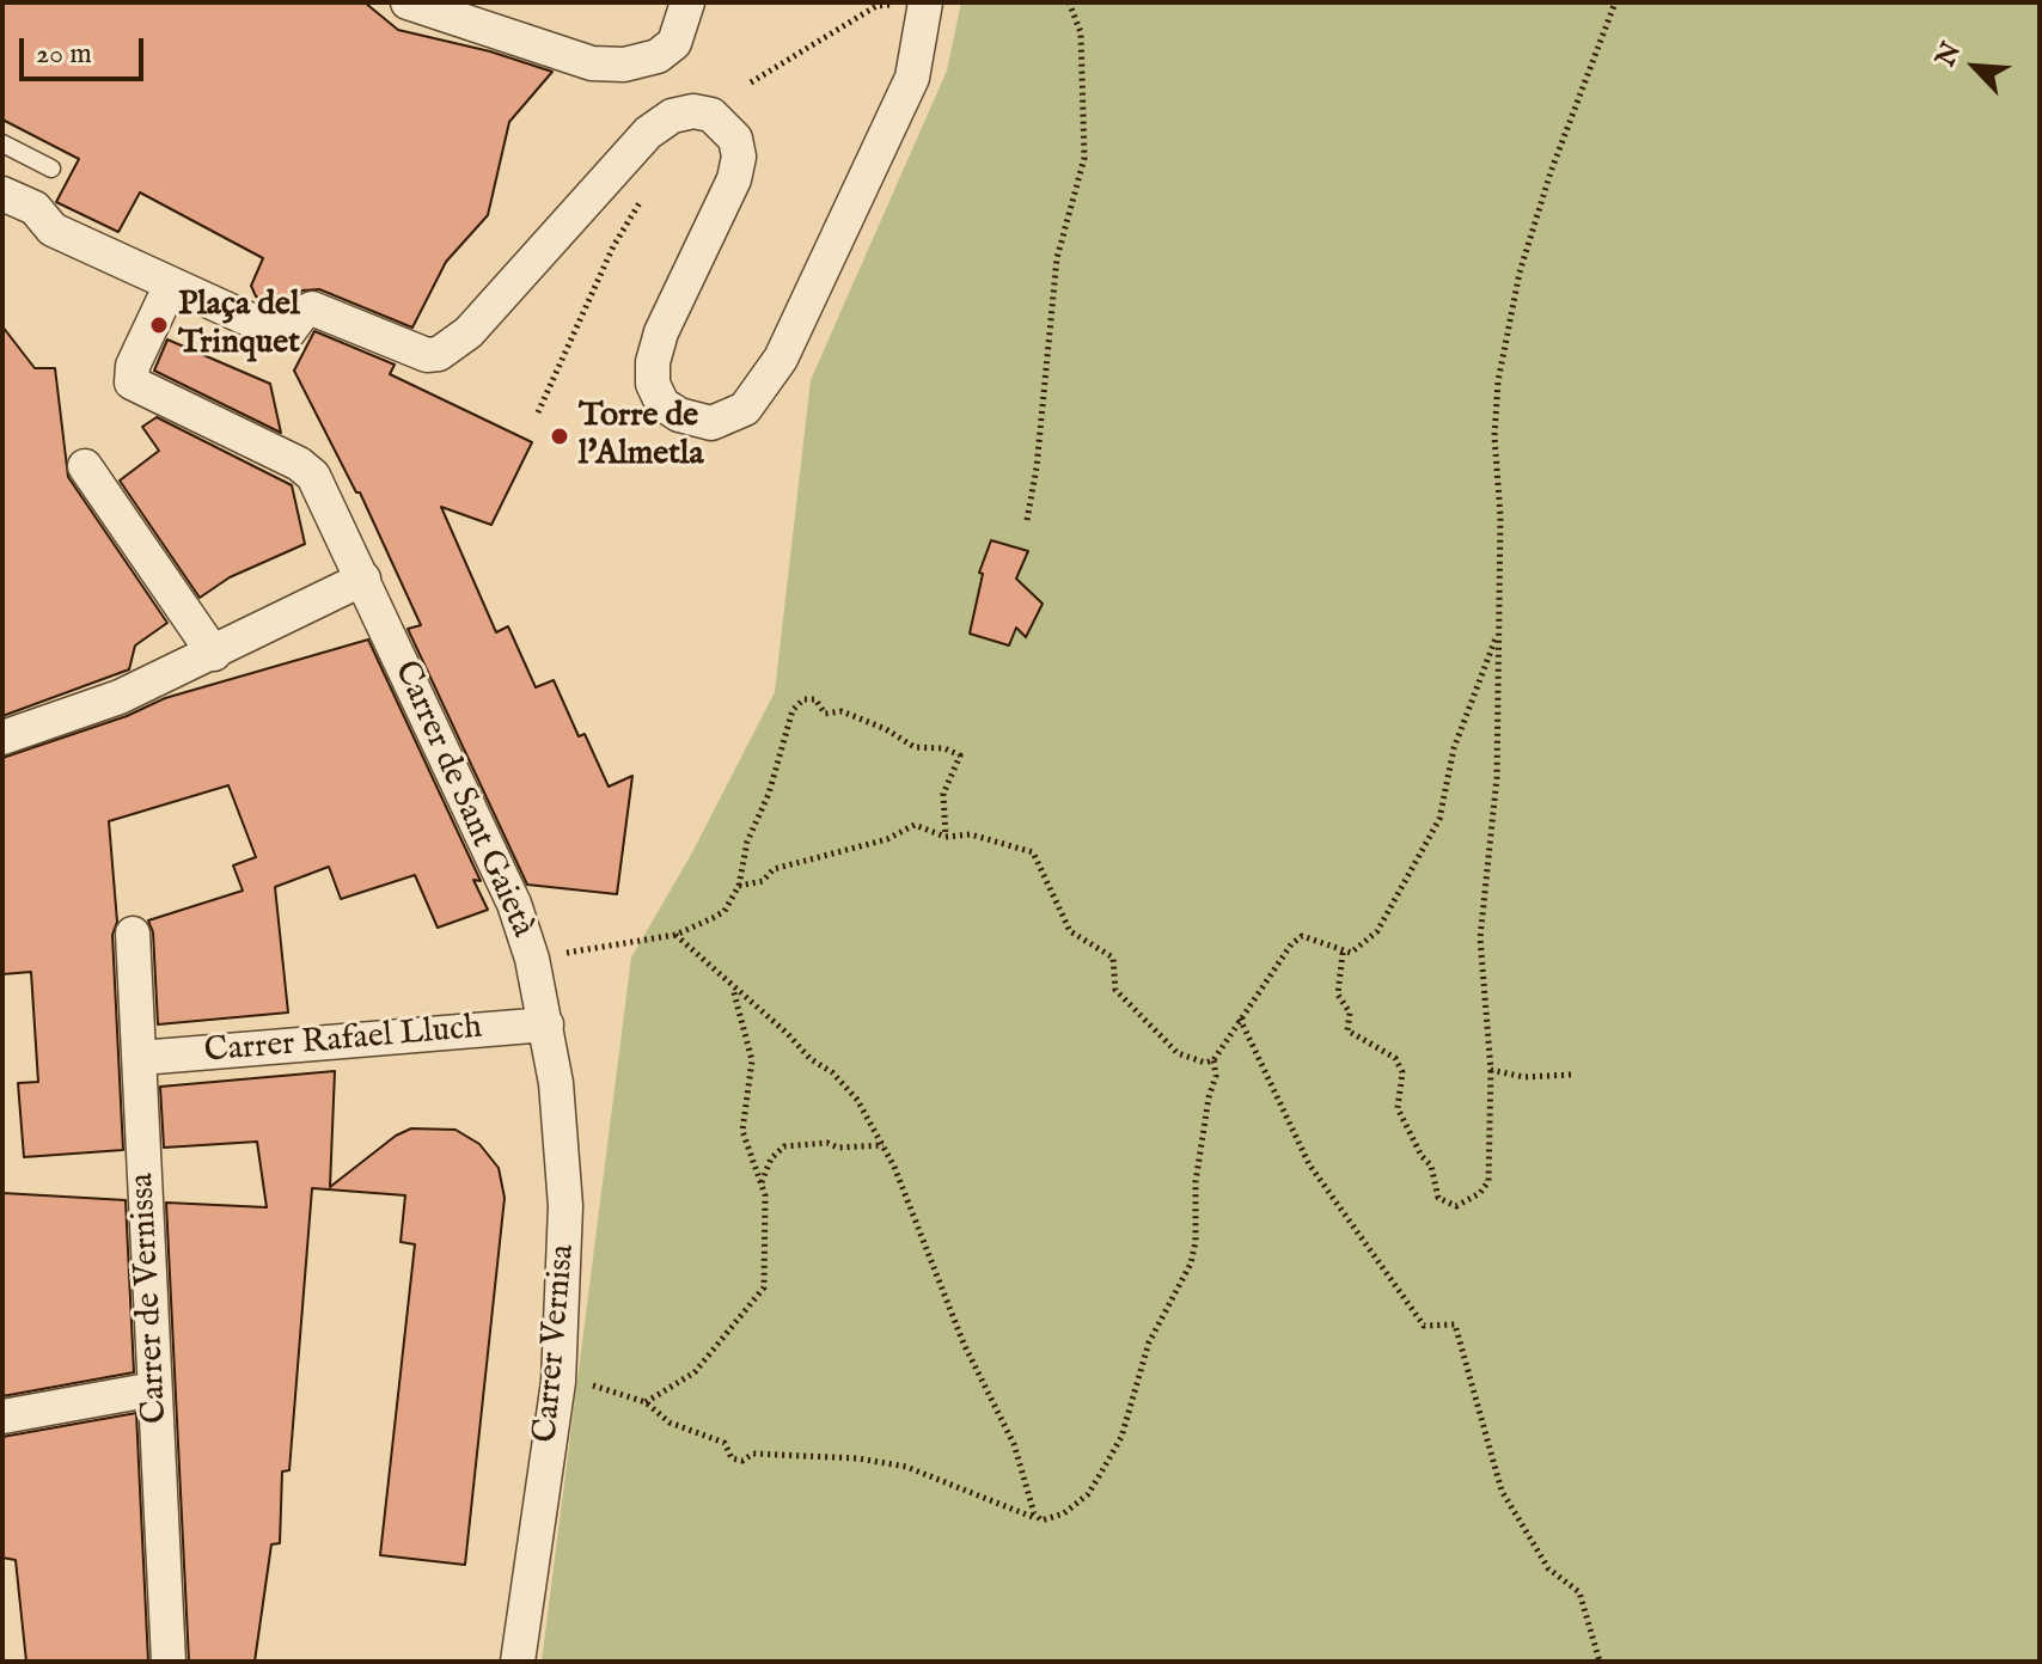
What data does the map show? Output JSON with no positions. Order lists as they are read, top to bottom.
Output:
{
  "streets": {
    "street": [
      "Carrer de Sant Gaietà",
      "Carrer Rafael Lluch",
      "Carrer de Vernissa",
      "Carrer Vernisa"
    ]
  },
  "crossings": [
    ["Carrer de Sant Gaietà", "Carrer Rafael Lluch"],
    ["Carrer de Sant Gaietà", "Carrer Vernisa"],
    ["Carrer Rafael Lluch", "Carrer de Vernissa"],
    ["Carrer Rafael Lluch", "Carrer Vernisa"]
  ],
  "places": ["Plaça del Trinquet", "Torre de l'Almetla"],
  "scale_bar": "20 m",
  "north": "top left"
}
